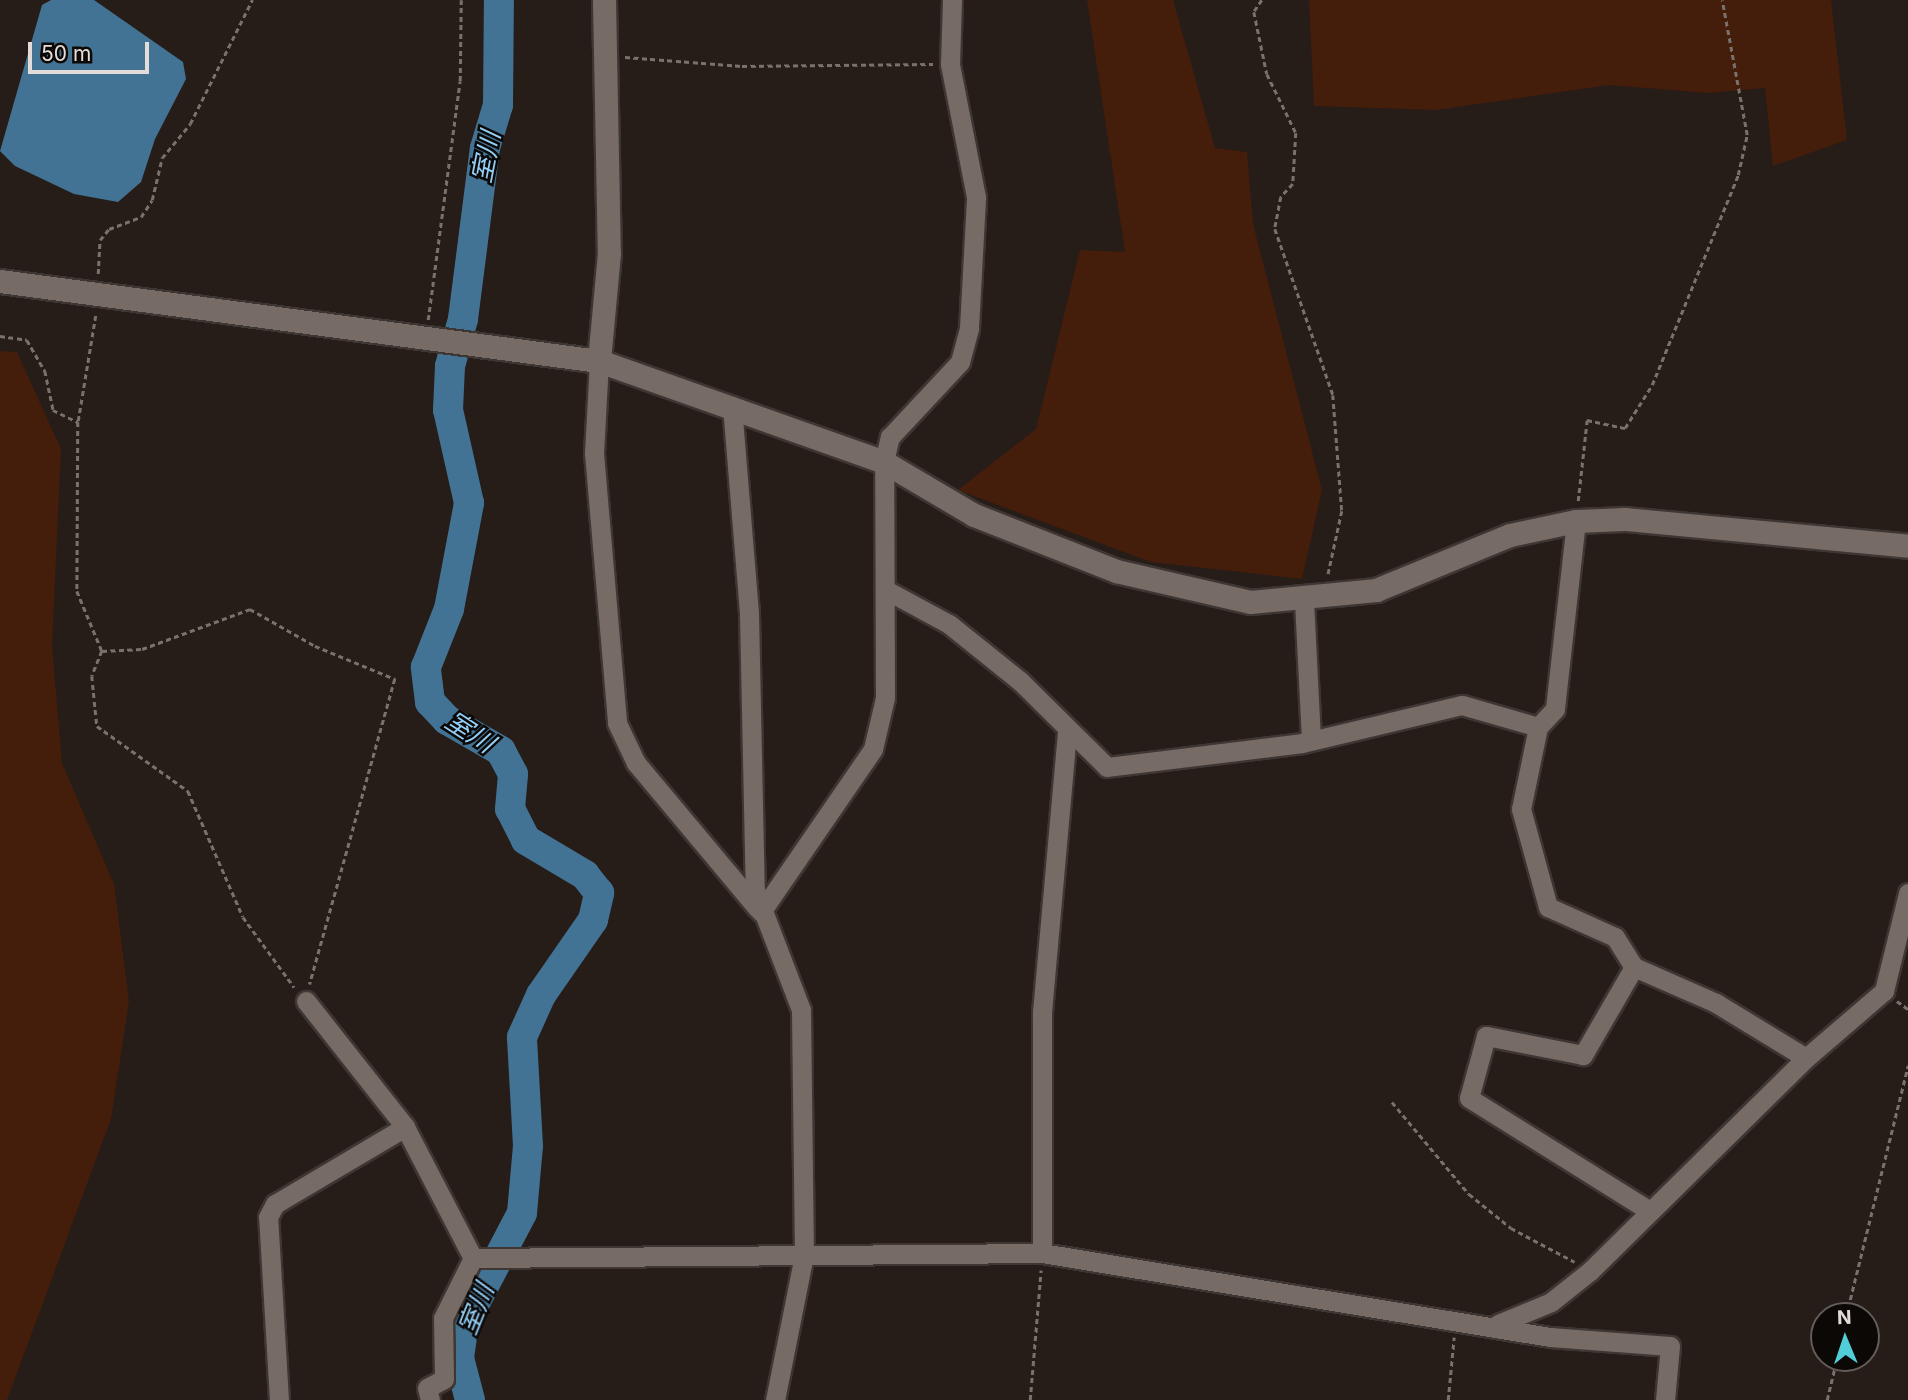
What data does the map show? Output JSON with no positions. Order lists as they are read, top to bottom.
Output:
{
  "water": ["室川"],
  "scale_bar": "50 m",
  "north": "top"
}
